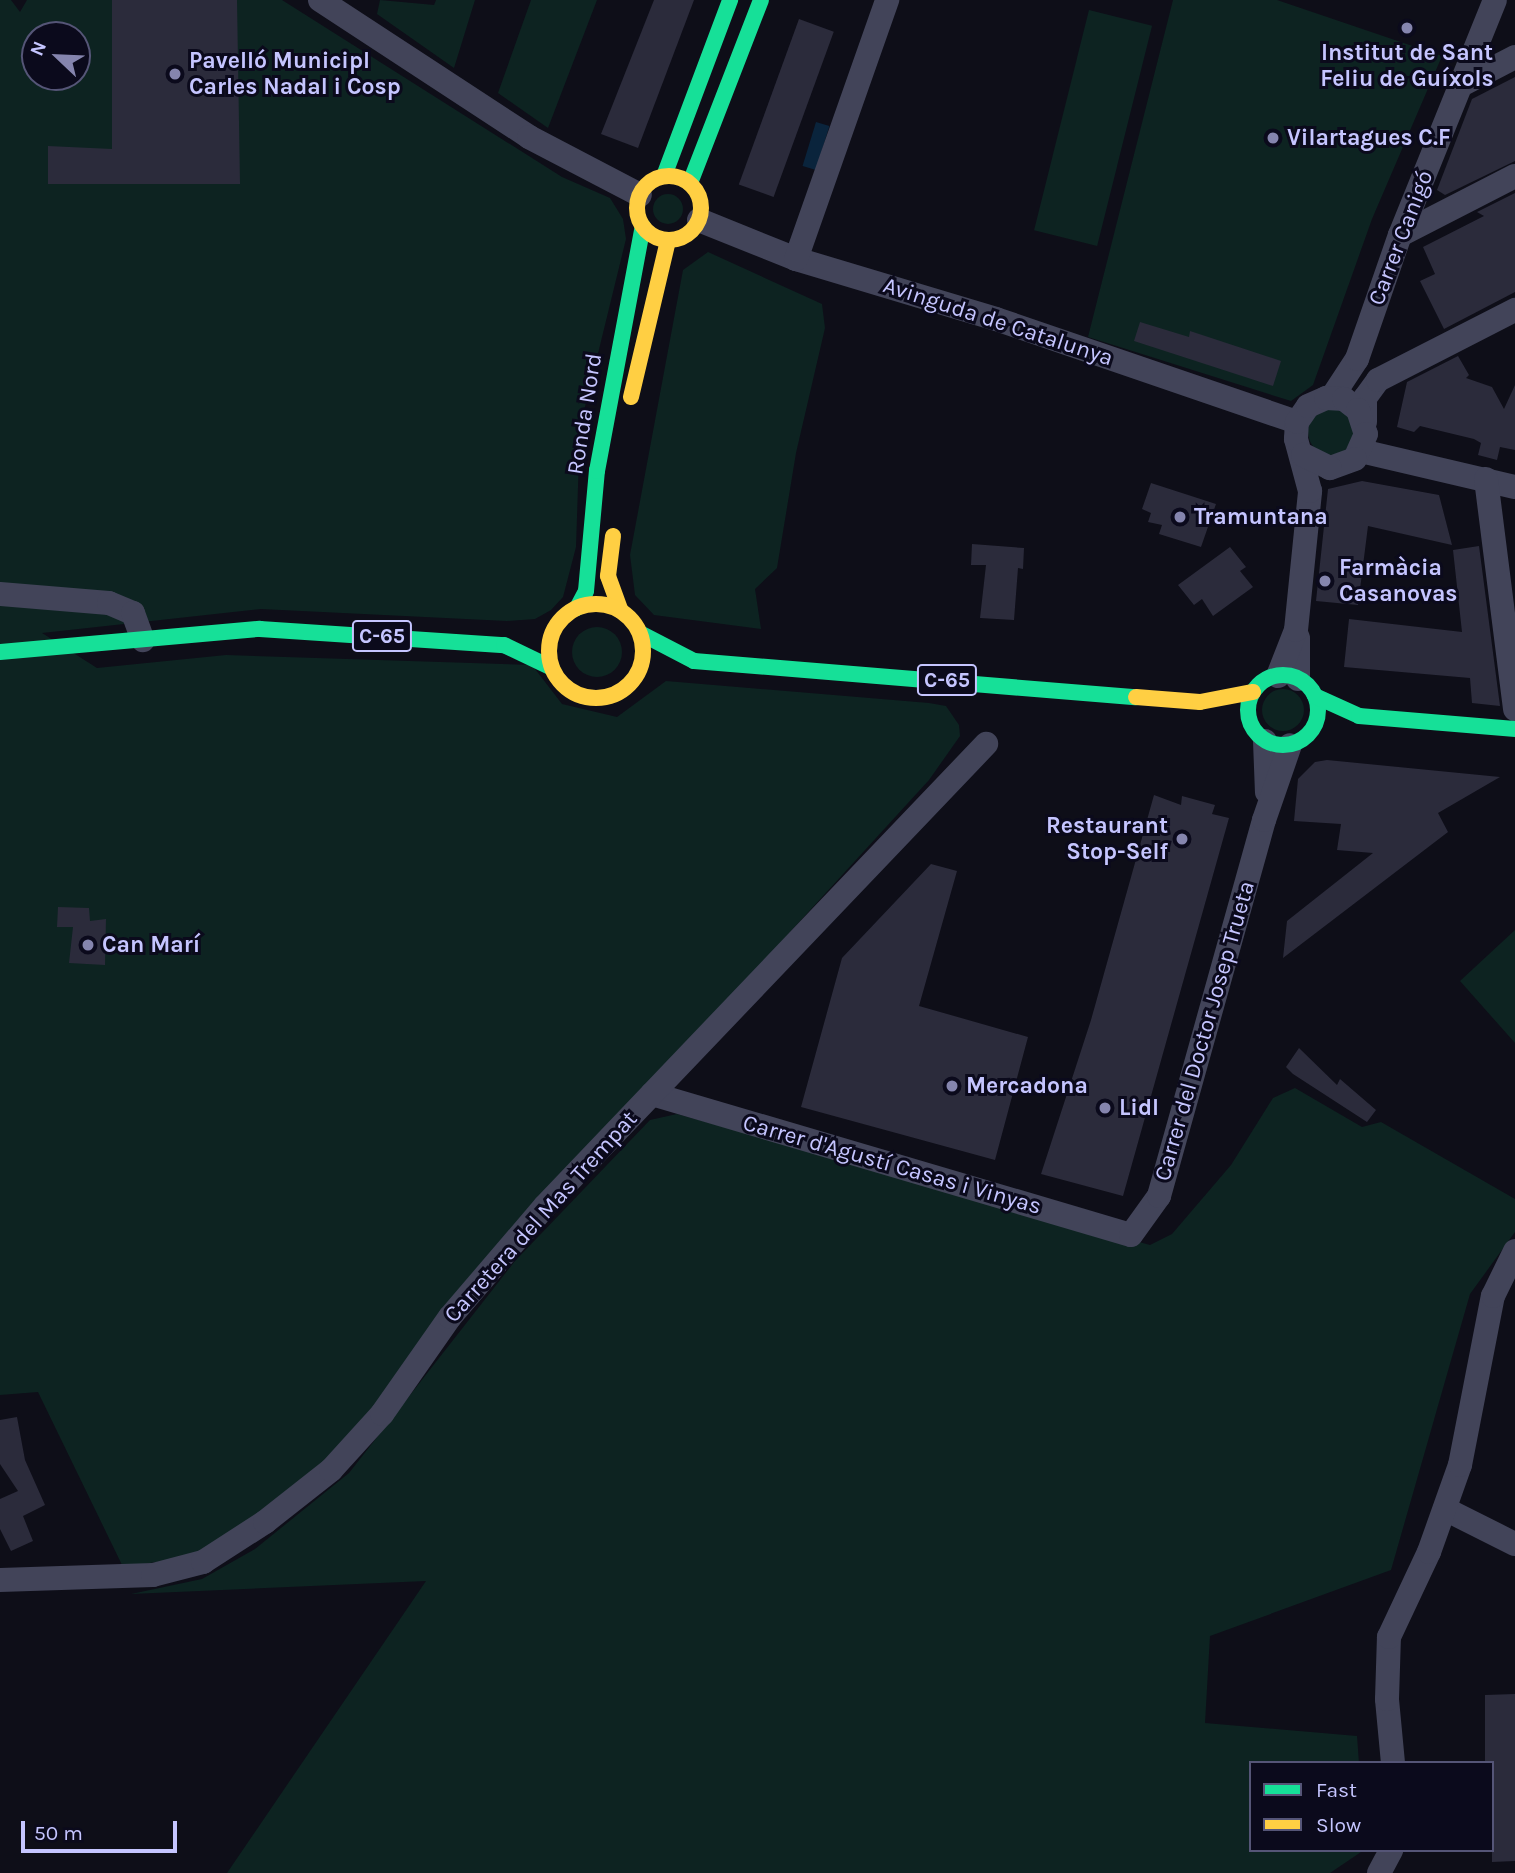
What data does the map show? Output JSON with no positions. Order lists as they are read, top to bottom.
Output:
{
  "streets": {
    "main road": ["Ronda Nord", "C-65"],
    "street": [
      "Carrer Canigó",
      "Avinguda de Catalunya",
      "Carrer del Doctor Josep Trueta",
      "Carrer d'Agustí Casas i Vinyas",
      "Carretera del Mas Trempat"
    ]
  },
  "crossings": [
    ["Carrer Canigó", "Avinguda de Catalunya"],
    ["Avinguda de Catalunya", "Ronda Nord"],
    ["Ronda Nord", "C-65"],
    ["C-65", "Carrer del Doctor Josep Trueta"],
    ["Carrer del Doctor Josep Trueta", "Carrer d'Agustí Casas i Vinyas"],
    ["Carrer d'Agustí Casas i Vinyas", "Carretera del Mas Trempat"]
  ],
  "places": [
    "Institut de Sant Feliu de Guíxols",
    "Pavelló Municipl Carles Nadal i Cosp",
    "Vilartagues C.F",
    "Tramuntana",
    "Farmàcia Casanovas",
    "Restaurant Stop-Self",
    "Can Marí",
    "Mercadona",
    "Lidl"
  ],
  "legend": ["Fast", "Slow"],
  "scale_bar": "50 m",
  "north": "top left"
}
